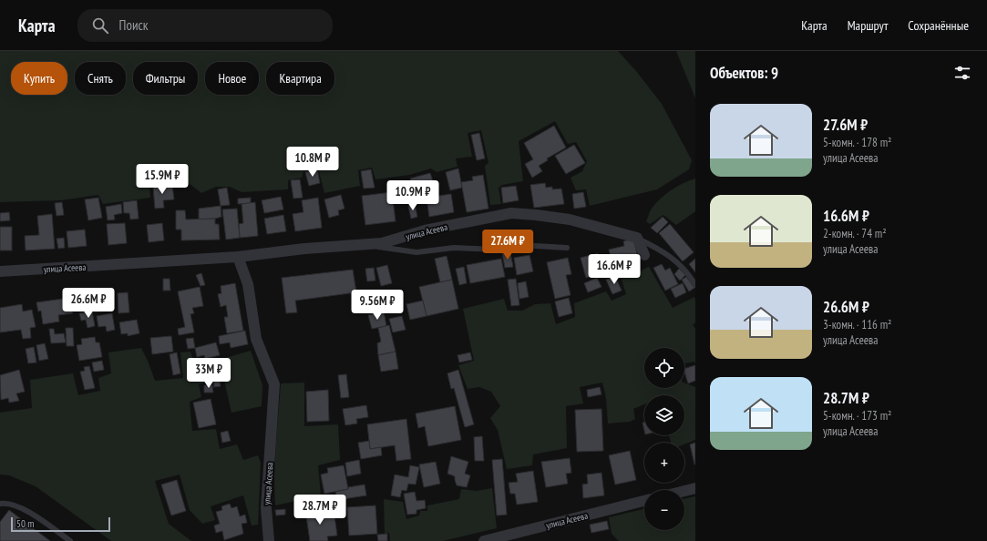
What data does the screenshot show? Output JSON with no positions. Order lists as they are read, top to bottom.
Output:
{
  "streets": {
    "street": ["улица Асеева"]
  },
  "scale_bar": "50 m",
  "page": {
    "header": "Карта",
    "search": "Поиск",
    "nav": ["Карта", "Маршрут", "Сохранённые"],
    "heading": "Объектов: 9",
    "chip": [
      "Купить",
      "Снять",
      "Фильтры",
      "Новое",
      "Квартира"
    ],
    "list": [
      {
        "name": "27.6M ₽",
        "note": "5-комн. · 178 m² · улица Асеева"
      },
      {
        "name": "16.6M ₽",
        "note": "2-комн. · 74 m² · улица Асеева"
      },
      {
        "name": "26.6M ₽",
        "note": "3-комн. · 116 m² · улица Асеева"
      },
      {
        "name": "28.7M ₽",
        "note": "5-комн. · 173 m² · улица Асеева"
      }
    ],
    "price": [
      "10.8M ₽",
      "15.9M ₽",
      "10.9M ₽",
      "27.6M ₽",
      "16.6M ₽",
      "26.6M ₽",
      "9.56M ₽",
      "33M ₽",
      "28.7M ₽"
    ],
    "map_buttons": ["+", "−"],
    "scale": "50 m"
  }
}
